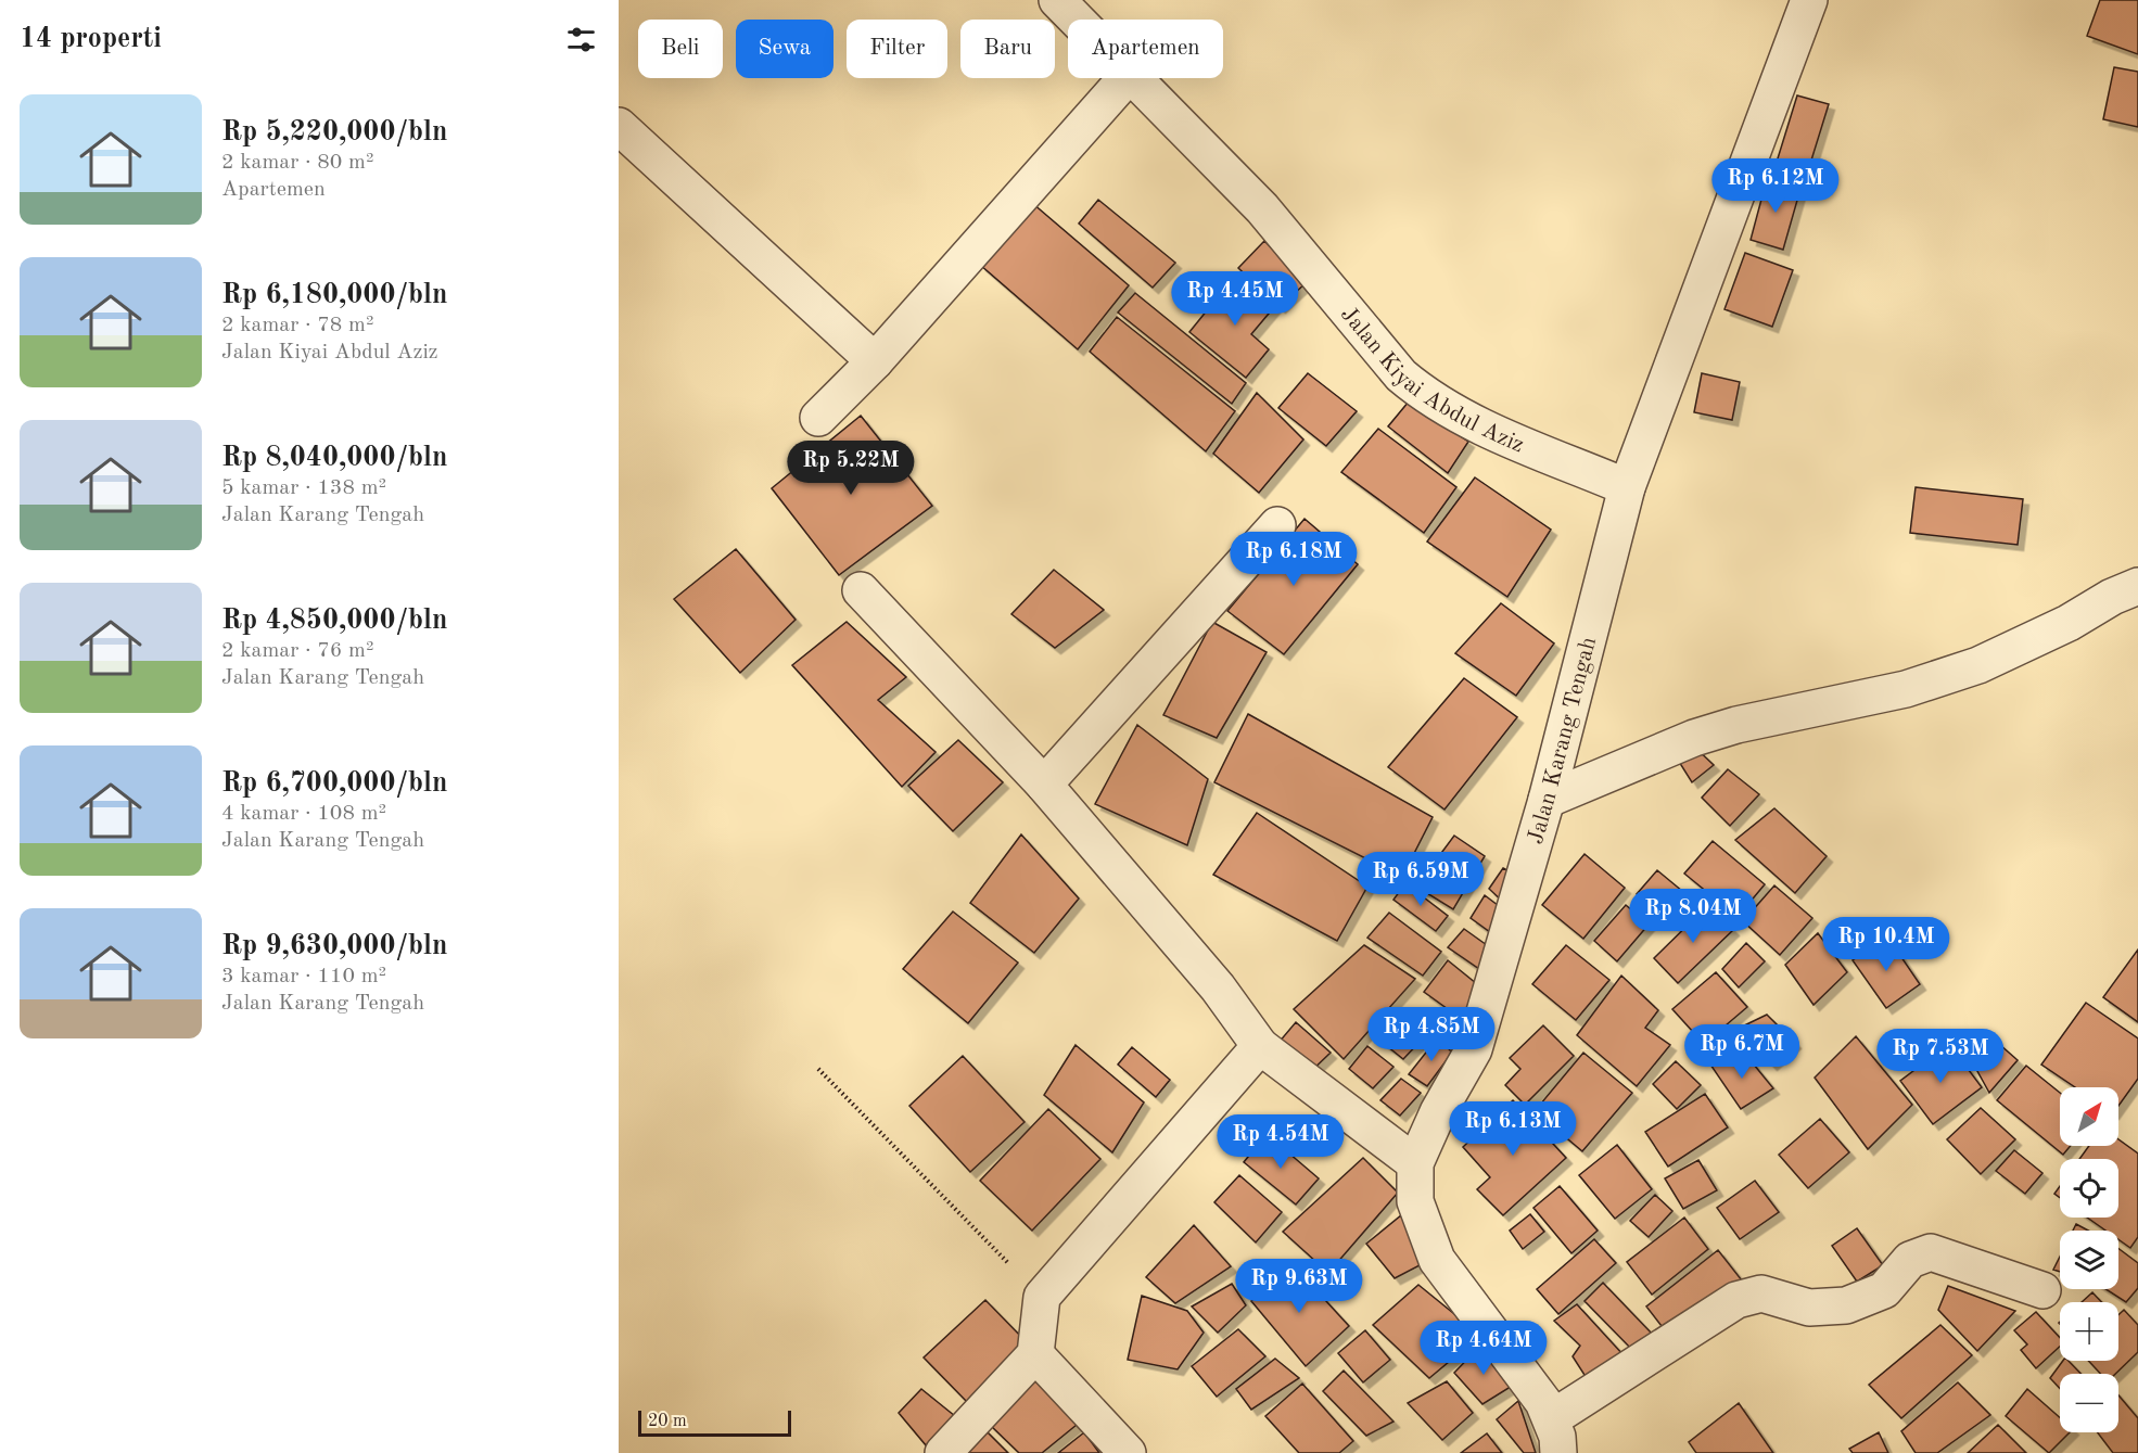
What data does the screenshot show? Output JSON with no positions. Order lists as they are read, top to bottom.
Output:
{
  "streets": {
    "street": ["Jalan Kiyai Abdul Aziz", "Jalan Karang Tengah"]
  },
  "crossings": [
    ["Jalan Kiyai Abdul Aziz", "Jalan Karang Tengah"]
  ],
  "scale_bar": "20 m",
  "north": "top right",
  "page": {
    "heading": "14 properti",
    "chip": [
      "Beli",
      "Sewa",
      "Filter",
      "Baru",
      "Apartemen"
    ],
    "list": [
      {
        "name": "Rp 5,220,000/bln",
        "note": "2 kamar · 80 m² · Apartemen"
      },
      {
        "name": "Rp 6,180,000/bln",
        "note": "2 kamar · 78 m² · Jalan Kiyai Abdul Aziz"
      },
      {
        "name": "Rp 8,040,000/bln",
        "note": "5 kamar · 138 m² · Jalan Karang Tengah"
      },
      {
        "name": "Rp 4,850,000/bln",
        "note": "2 kamar · 76 m² · Jalan Karang Tengah"
      },
      {
        "name": "Rp 6,700,000/bln",
        "note": "4 kamar · 108 m² · Jalan Karang Tengah"
      },
      {
        "name": "Rp 9,630,000/bln",
        "note": "3 kamar · 110 m² · Jalan Karang Tengah"
      }
    ],
    "price": [
      "Rp 6.12M",
      "Rp 4.45M",
      "Rp 5.22M",
      "Rp 6.18M",
      "Rp 6.59M",
      "Rp 8.04M",
      "Rp 10.4M",
      "Rp 4.85M",
      "Rp 6.7M",
      "Rp 7.53M",
      "Rp 6.13M",
      "Rp 4.54M",
      "Rp 9.63M",
      "Rp 4.64M"
    ],
    "map_buttons": ["+", "−"],
    "scale": "20 m"
  }
}
